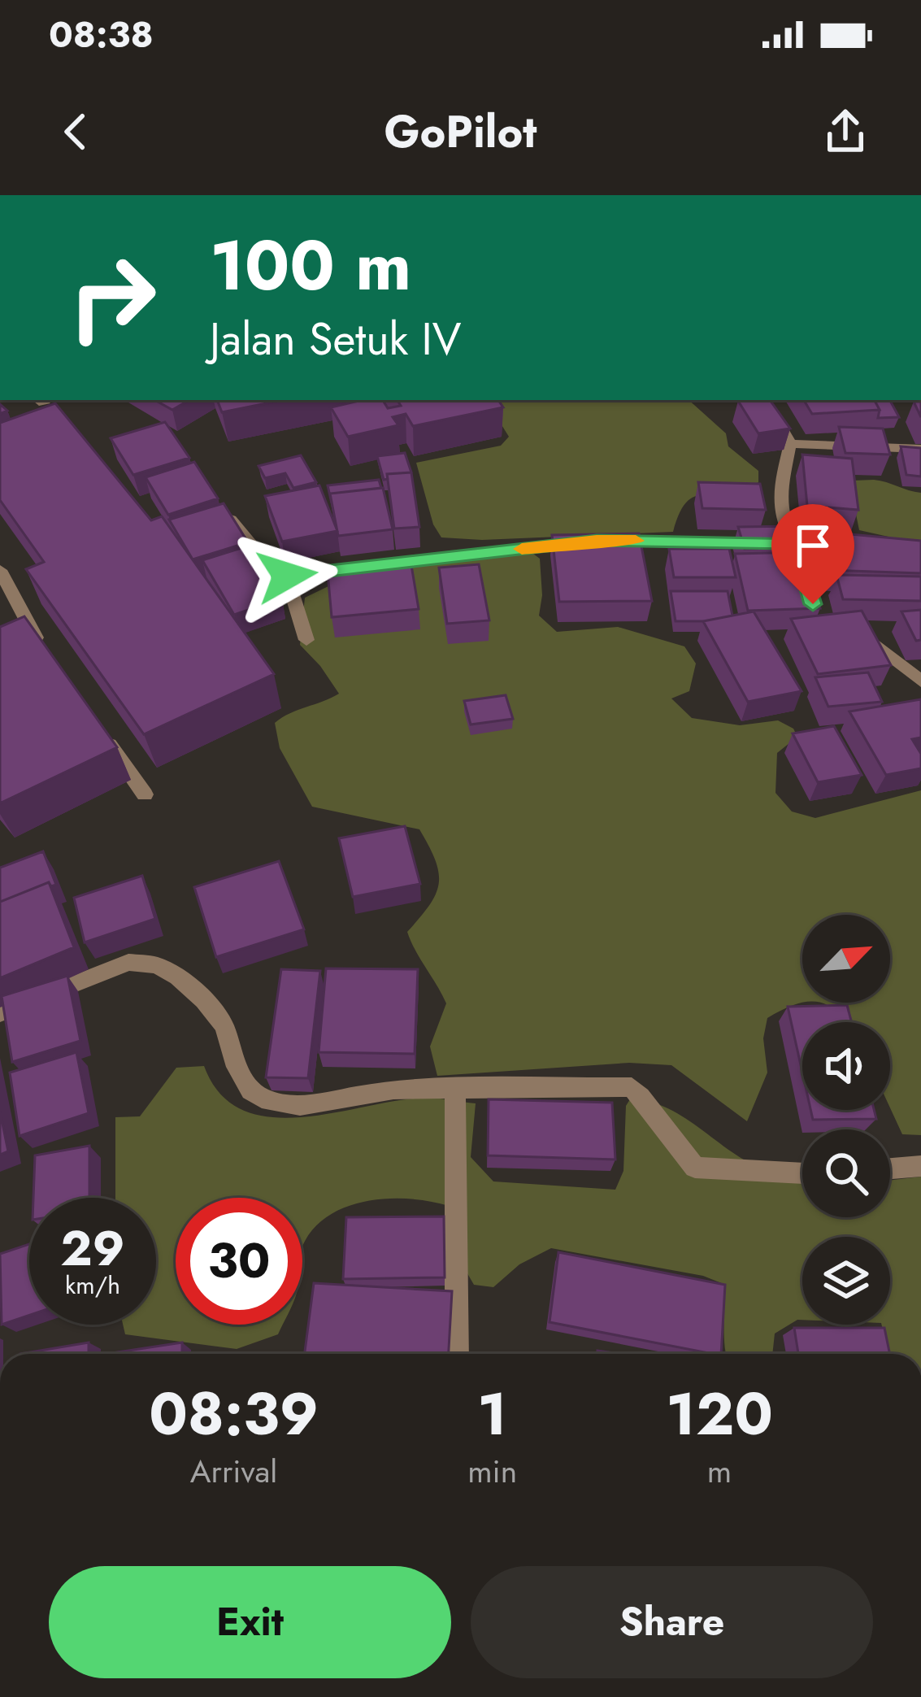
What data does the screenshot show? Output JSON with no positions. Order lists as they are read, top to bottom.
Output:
{
  "north": "top right",
  "page": {
    "status": "08:38",
    "header": "GoPilot",
    "turn": ["100 m", "Jalan Setuk IV"],
    "speed": "29 km/h",
    "limit": "30",
    "eta": [
      "08:39",
      "Arrival",
      "1",
      "min",
      "120",
      "m"
    ],
    "buttons": ["Exit", "Share"]
  }
}
